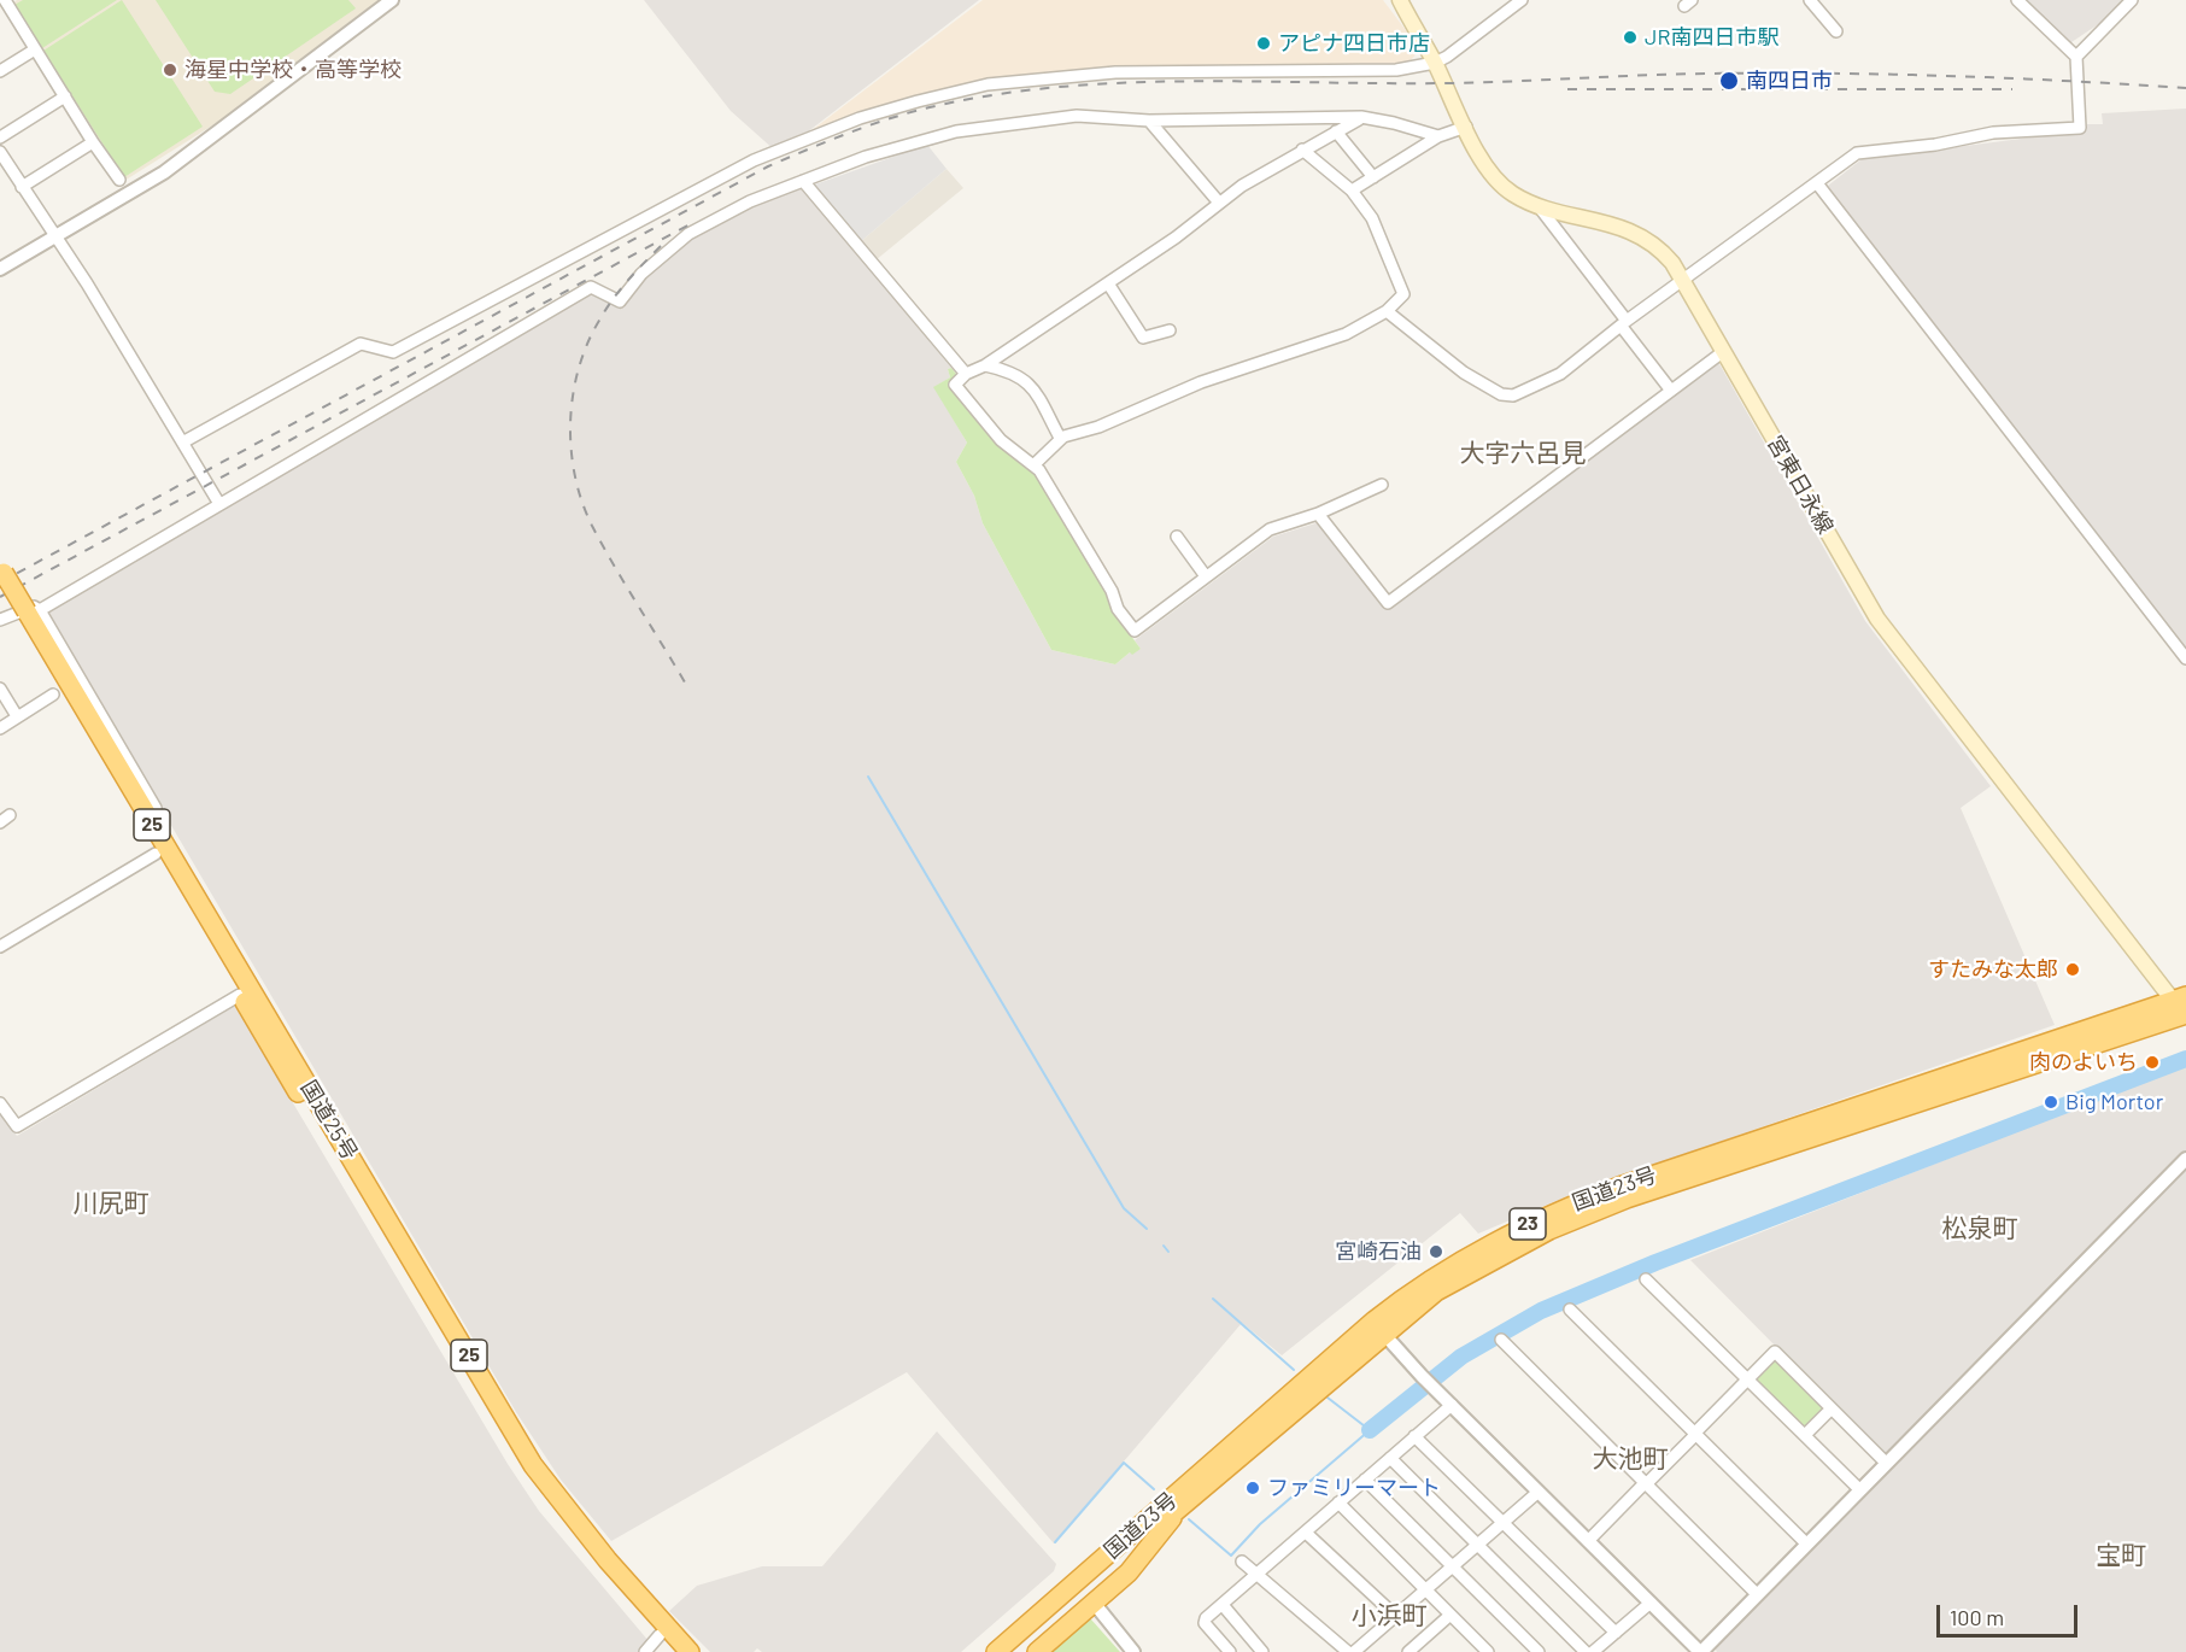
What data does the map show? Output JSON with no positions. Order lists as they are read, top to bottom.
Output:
{
  "streets": {
    "highway": [
      "25",
      "国道25号",
      "国道23号",
      "23"
    ],
    "main road": ["宮東日永線"]
  },
  "crossings": [
    ["宮東日永線", "国道23号"]
  ],
  "districts": [
    "大字六呂見",
    "川尻町",
    "松泉町",
    "大池町",
    "宝町",
    "小浜町"
  ],
  "places": [
    "JR南四日市駅",
    "アピナ四日市店",
    "海星中学校・高等学校",
    "南四日市",
    "すたみな太郎",
    "肉のよいち",
    "Big Mortor",
    "宮崎石油",
    "ファミリーマート"
  ],
  "scale_bar": "100 m"
}
